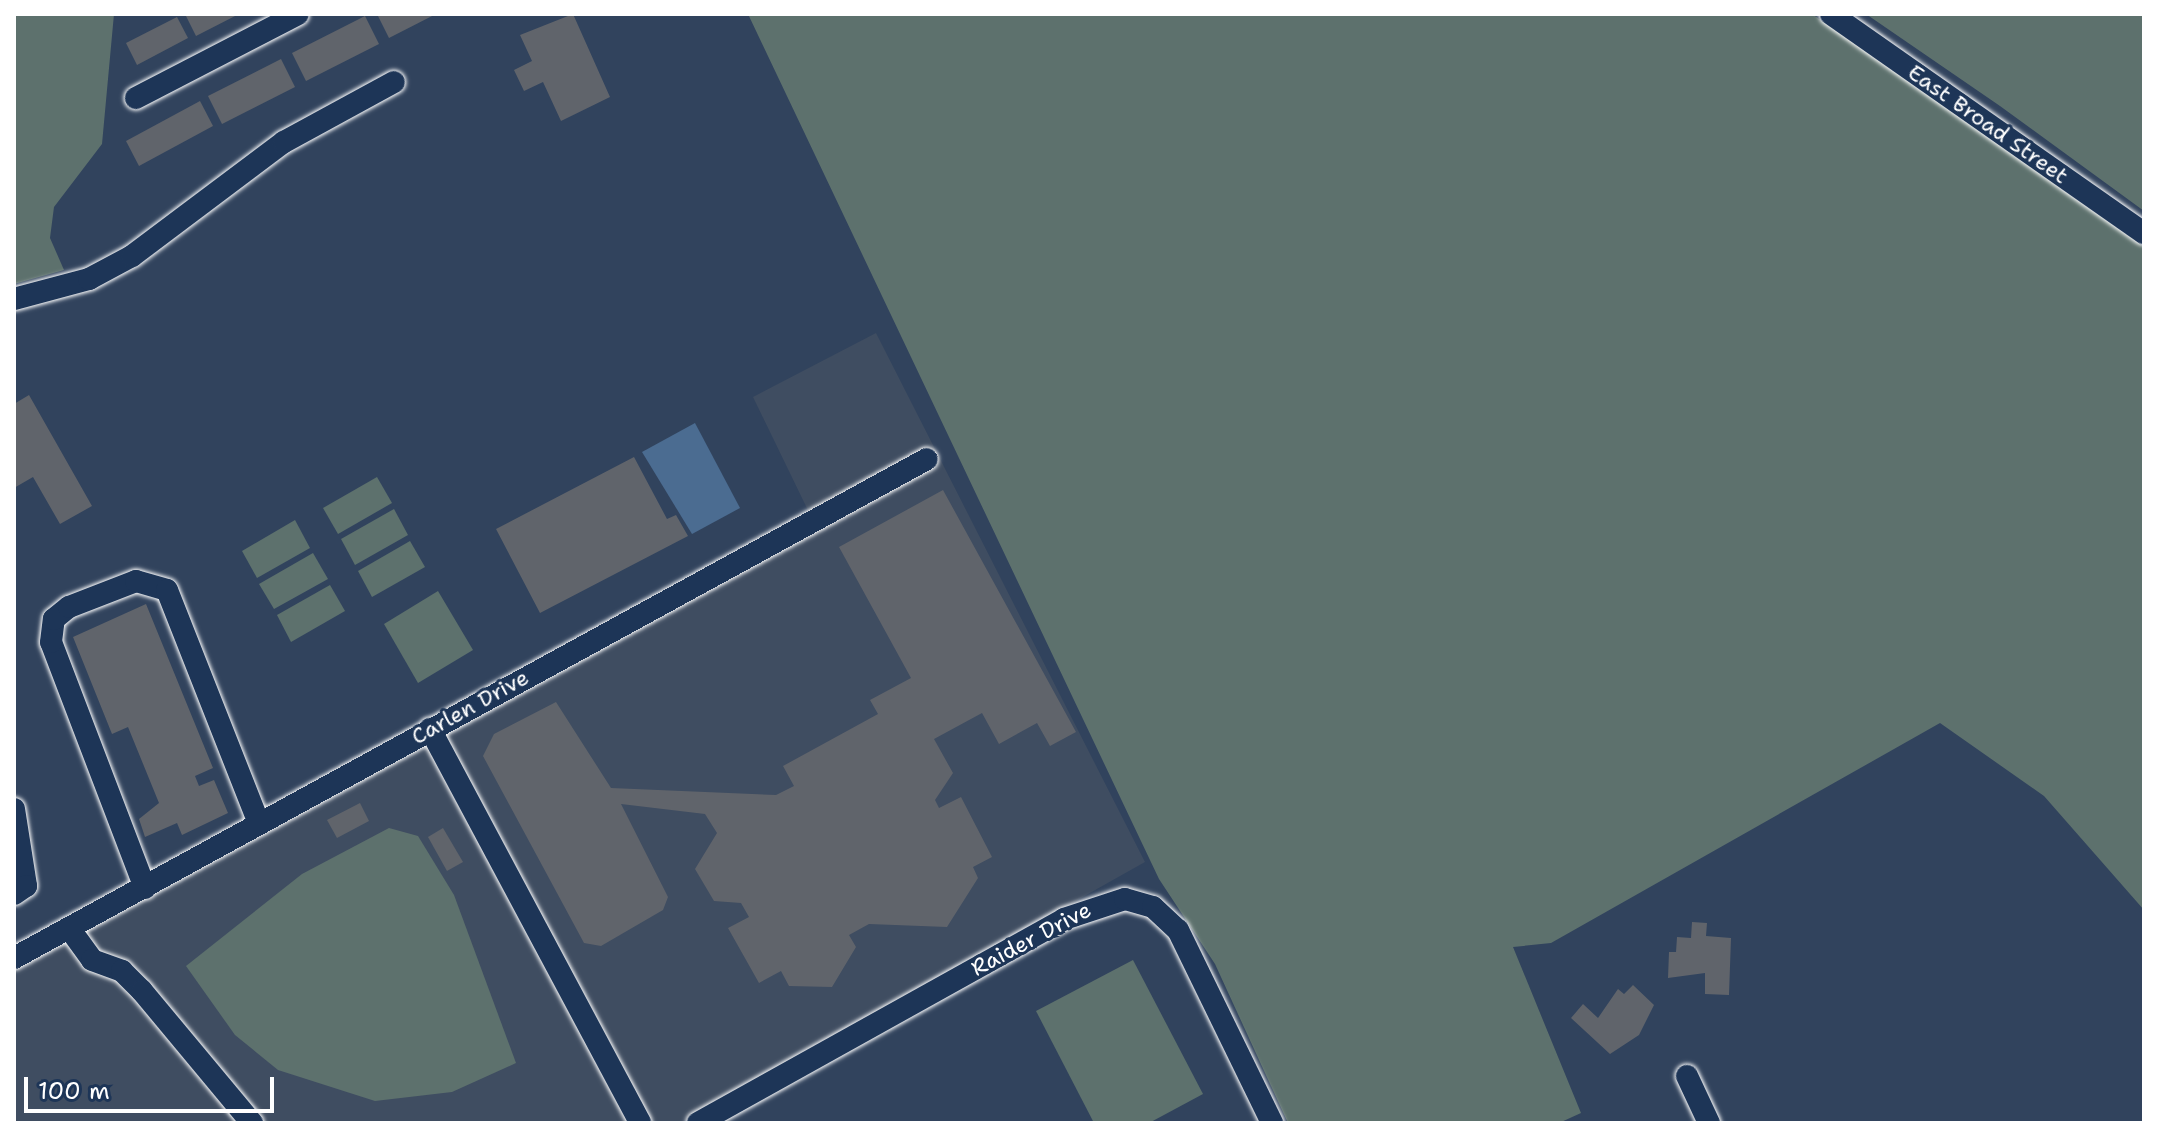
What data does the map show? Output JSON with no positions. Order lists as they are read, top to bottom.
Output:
{
  "streets": {
    "street": ["East Broad Street", "Carlen Drive", "Raider Drive"]
  },
  "scale_bar": "100 m"
}
